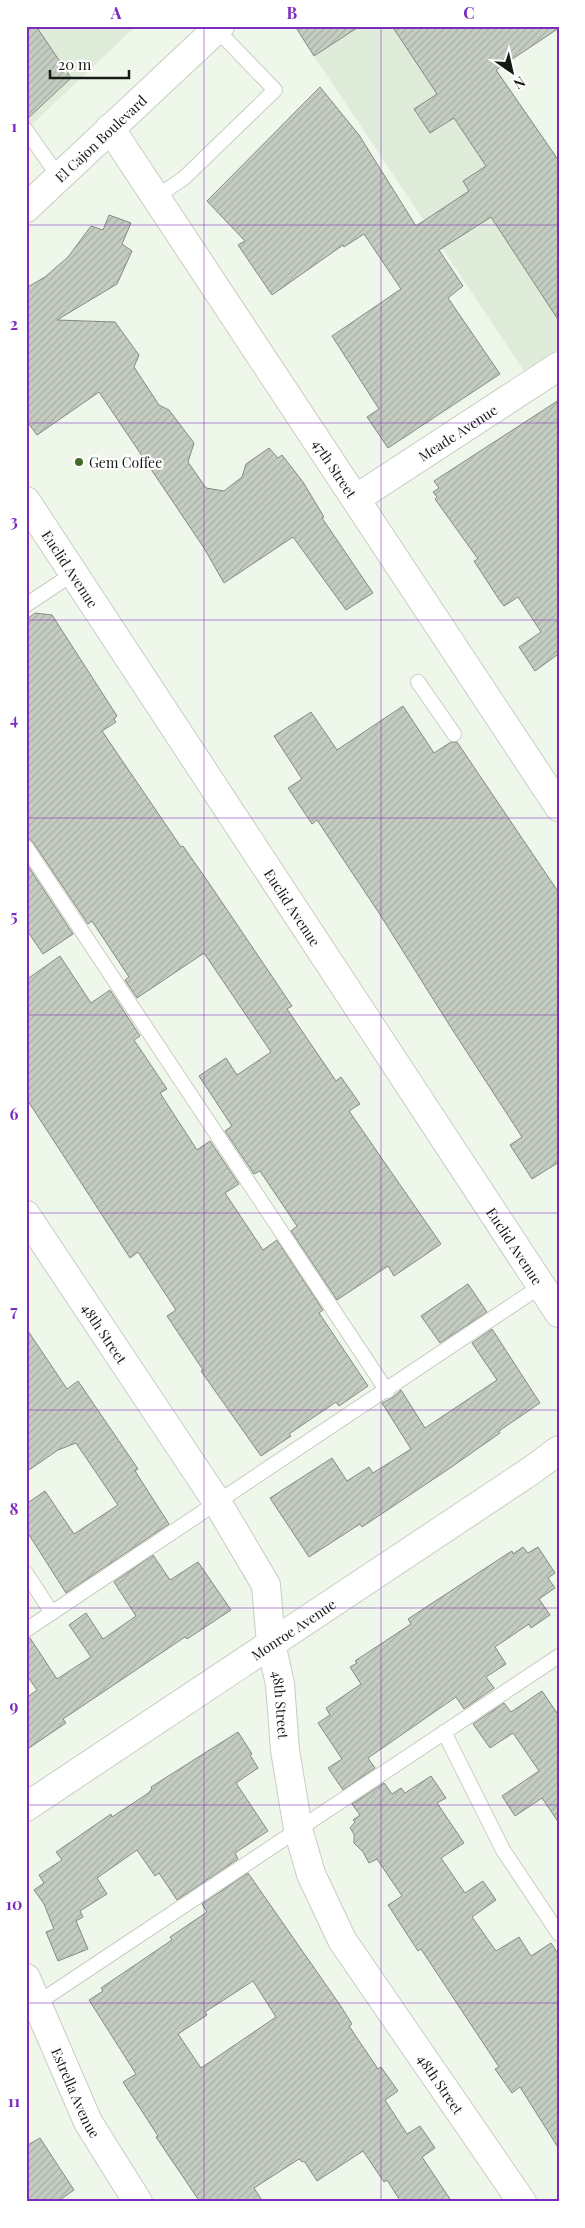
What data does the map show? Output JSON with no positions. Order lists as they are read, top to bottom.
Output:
{
  "streets": {
    "street": [
      "El Cajon Boulevard",
      "Meade Avenue",
      "47th Street",
      "Euclid Avenue",
      "48th Street",
      "Monroe Avenue",
      "Estrella Avenue"
    ]
  },
  "crossings": [
    ["El Cajon Boulevard", "47th Street"],
    ["Meade Avenue", "47th Street"],
    ["48th Street", "Monroe Avenue"]
  ],
  "places": ["Gem Coffee"],
  "scale_bar": "20 m",
  "north": "bottom right",
  "grid": {
    "columns": ["A", "B", "C"],
    "rows": [
      "1",
      "2",
      "3",
      "4",
      "5",
      "6",
      "7",
      "8",
      "9",
      "10",
      "11"
    ]
  }
}
